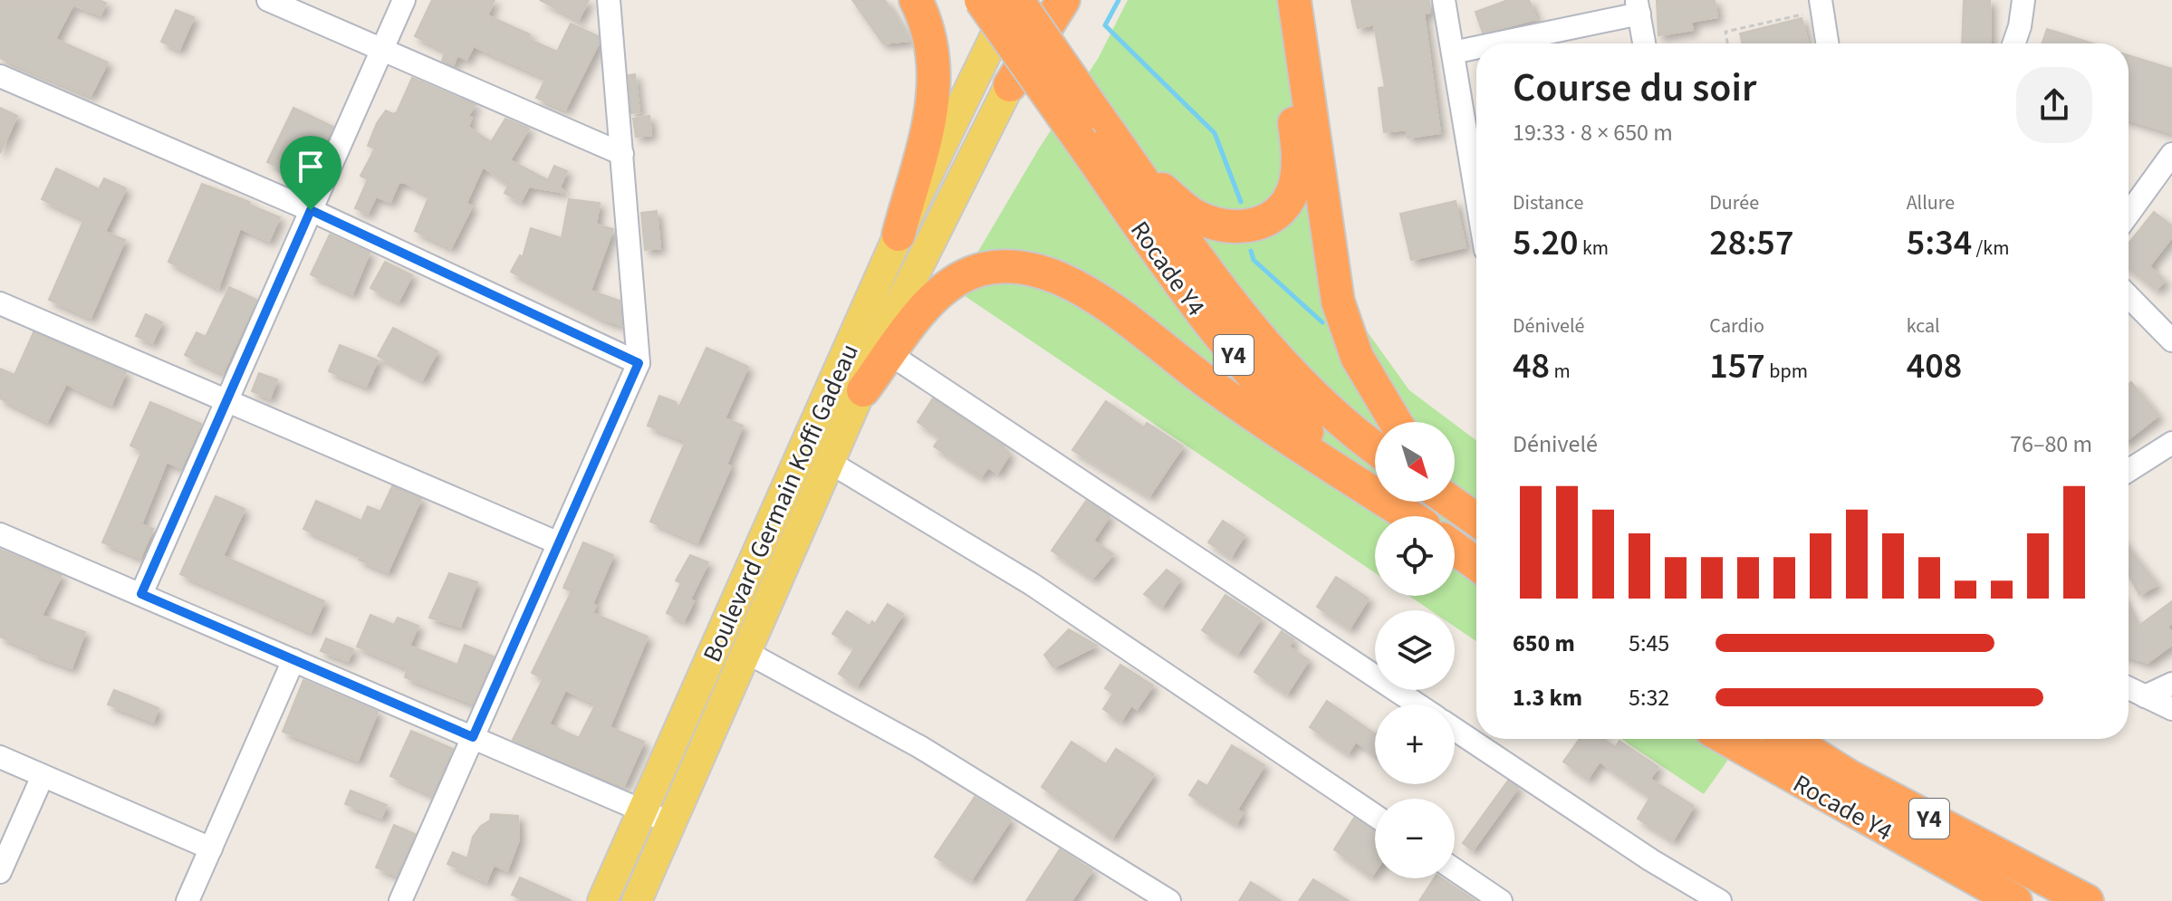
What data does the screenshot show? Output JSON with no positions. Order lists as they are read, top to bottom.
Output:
{
  "streets": {
    "highway": ["Rocade Y4", "Y4"],
    "main road": ["Boulevard Germain Koffi Gadeau"]
  },
  "crossings": [
    ["Rocade Y4", "Boulevard Germain Koffi Gadeau"]
  ],
  "north": "bottom right",
  "page": {
    "heading": ["Course du soir", "19:33 · 8 × 650 m"],
    "stats": [
      ["Distance", "5.20 km"],
      ["Durée", "28:57"],
      ["Allure", "5:34 /km"],
      ["Dénivelé", "48 m"],
      ["Cardio", "157 bpm"],
      ["kcal", "408"]
    ],
    "chart": ["Dénivelé", "76–80 m"],
    "map_buttons": ["+", "−"],
    "list": [
      {
        "name": "650 m",
        "note": "5:45"
      },
      {
        "name": "1.3 km",
        "note": "5:32"
      }
    ]
  }
}
